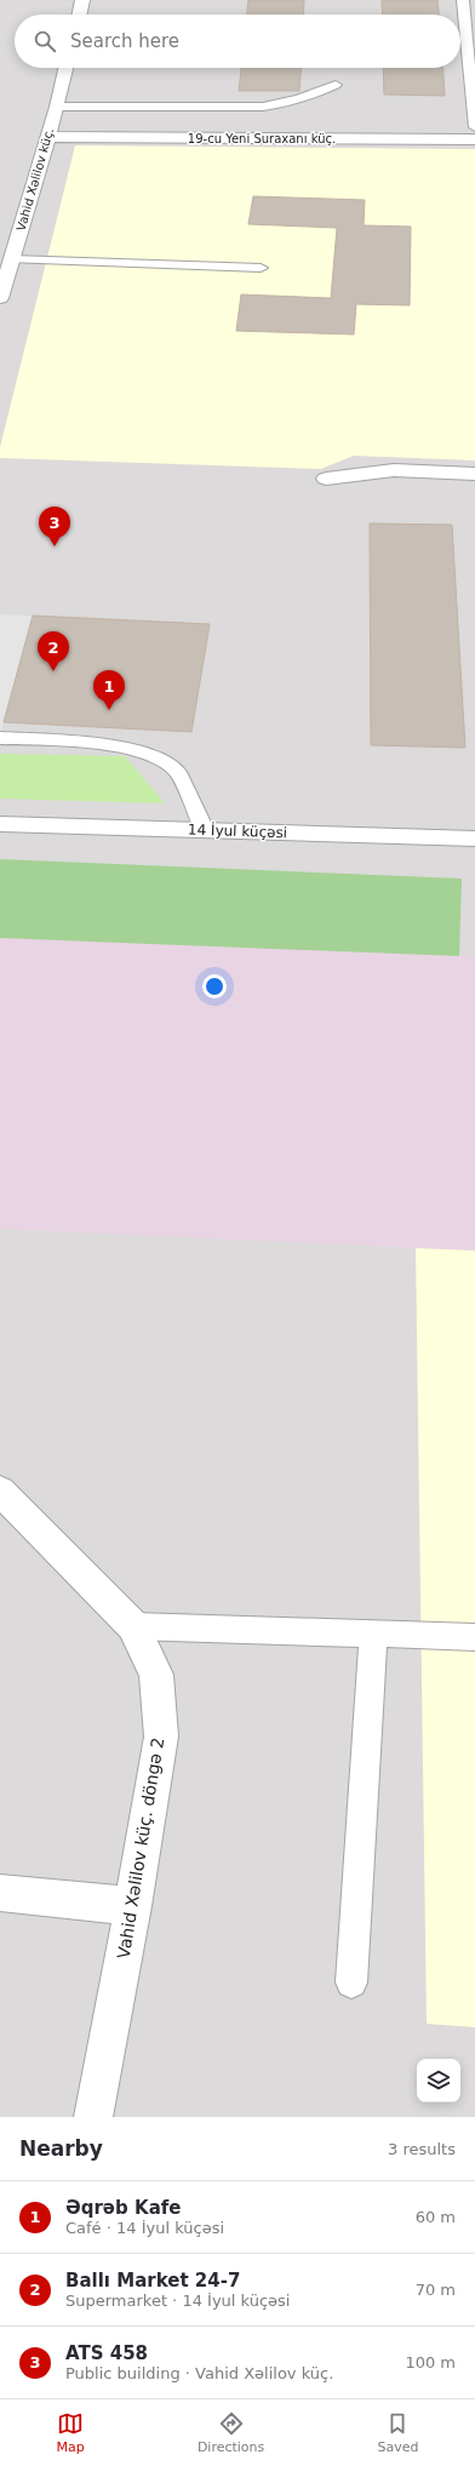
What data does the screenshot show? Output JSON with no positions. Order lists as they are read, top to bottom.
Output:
{
  "streets": {
    "street": [
      "19-cu Yeni Suraxanı küç.",
      "Vahid Xəlilov küç.",
      "14 İyul küçəsi",
      "Vahid Xəlilov küç. döngə 2"
    ]
  },
  "crossings": [
    ["19-cu Yeni Suraxanı küç.", "Vahid Xəlilov küç."]
  ],
  "page": {
    "search": "Search here",
    "pins": ["3", "2", "1"],
    "heading": ["Nearby", "3 results"],
    "list": [
      {
        "mark": "1",
        "name": "Əqrəb Kafe",
        "note": "Café · 14 İyul küçəsi",
        "value": "60 m"
      },
      {
        "mark": "2",
        "name": "Ballı Market 24-7",
        "note": "Supermarket · 14 İyul küçəsi",
        "value": "70 m"
      },
      {
        "mark": "3",
        "name": "ATS 458",
        "note": "Public building · Vahid Xəlilov küç.",
        "value": "100 m"
      }
    ],
    "nav": ["Map", "Directions", "Saved"]
  }
}
